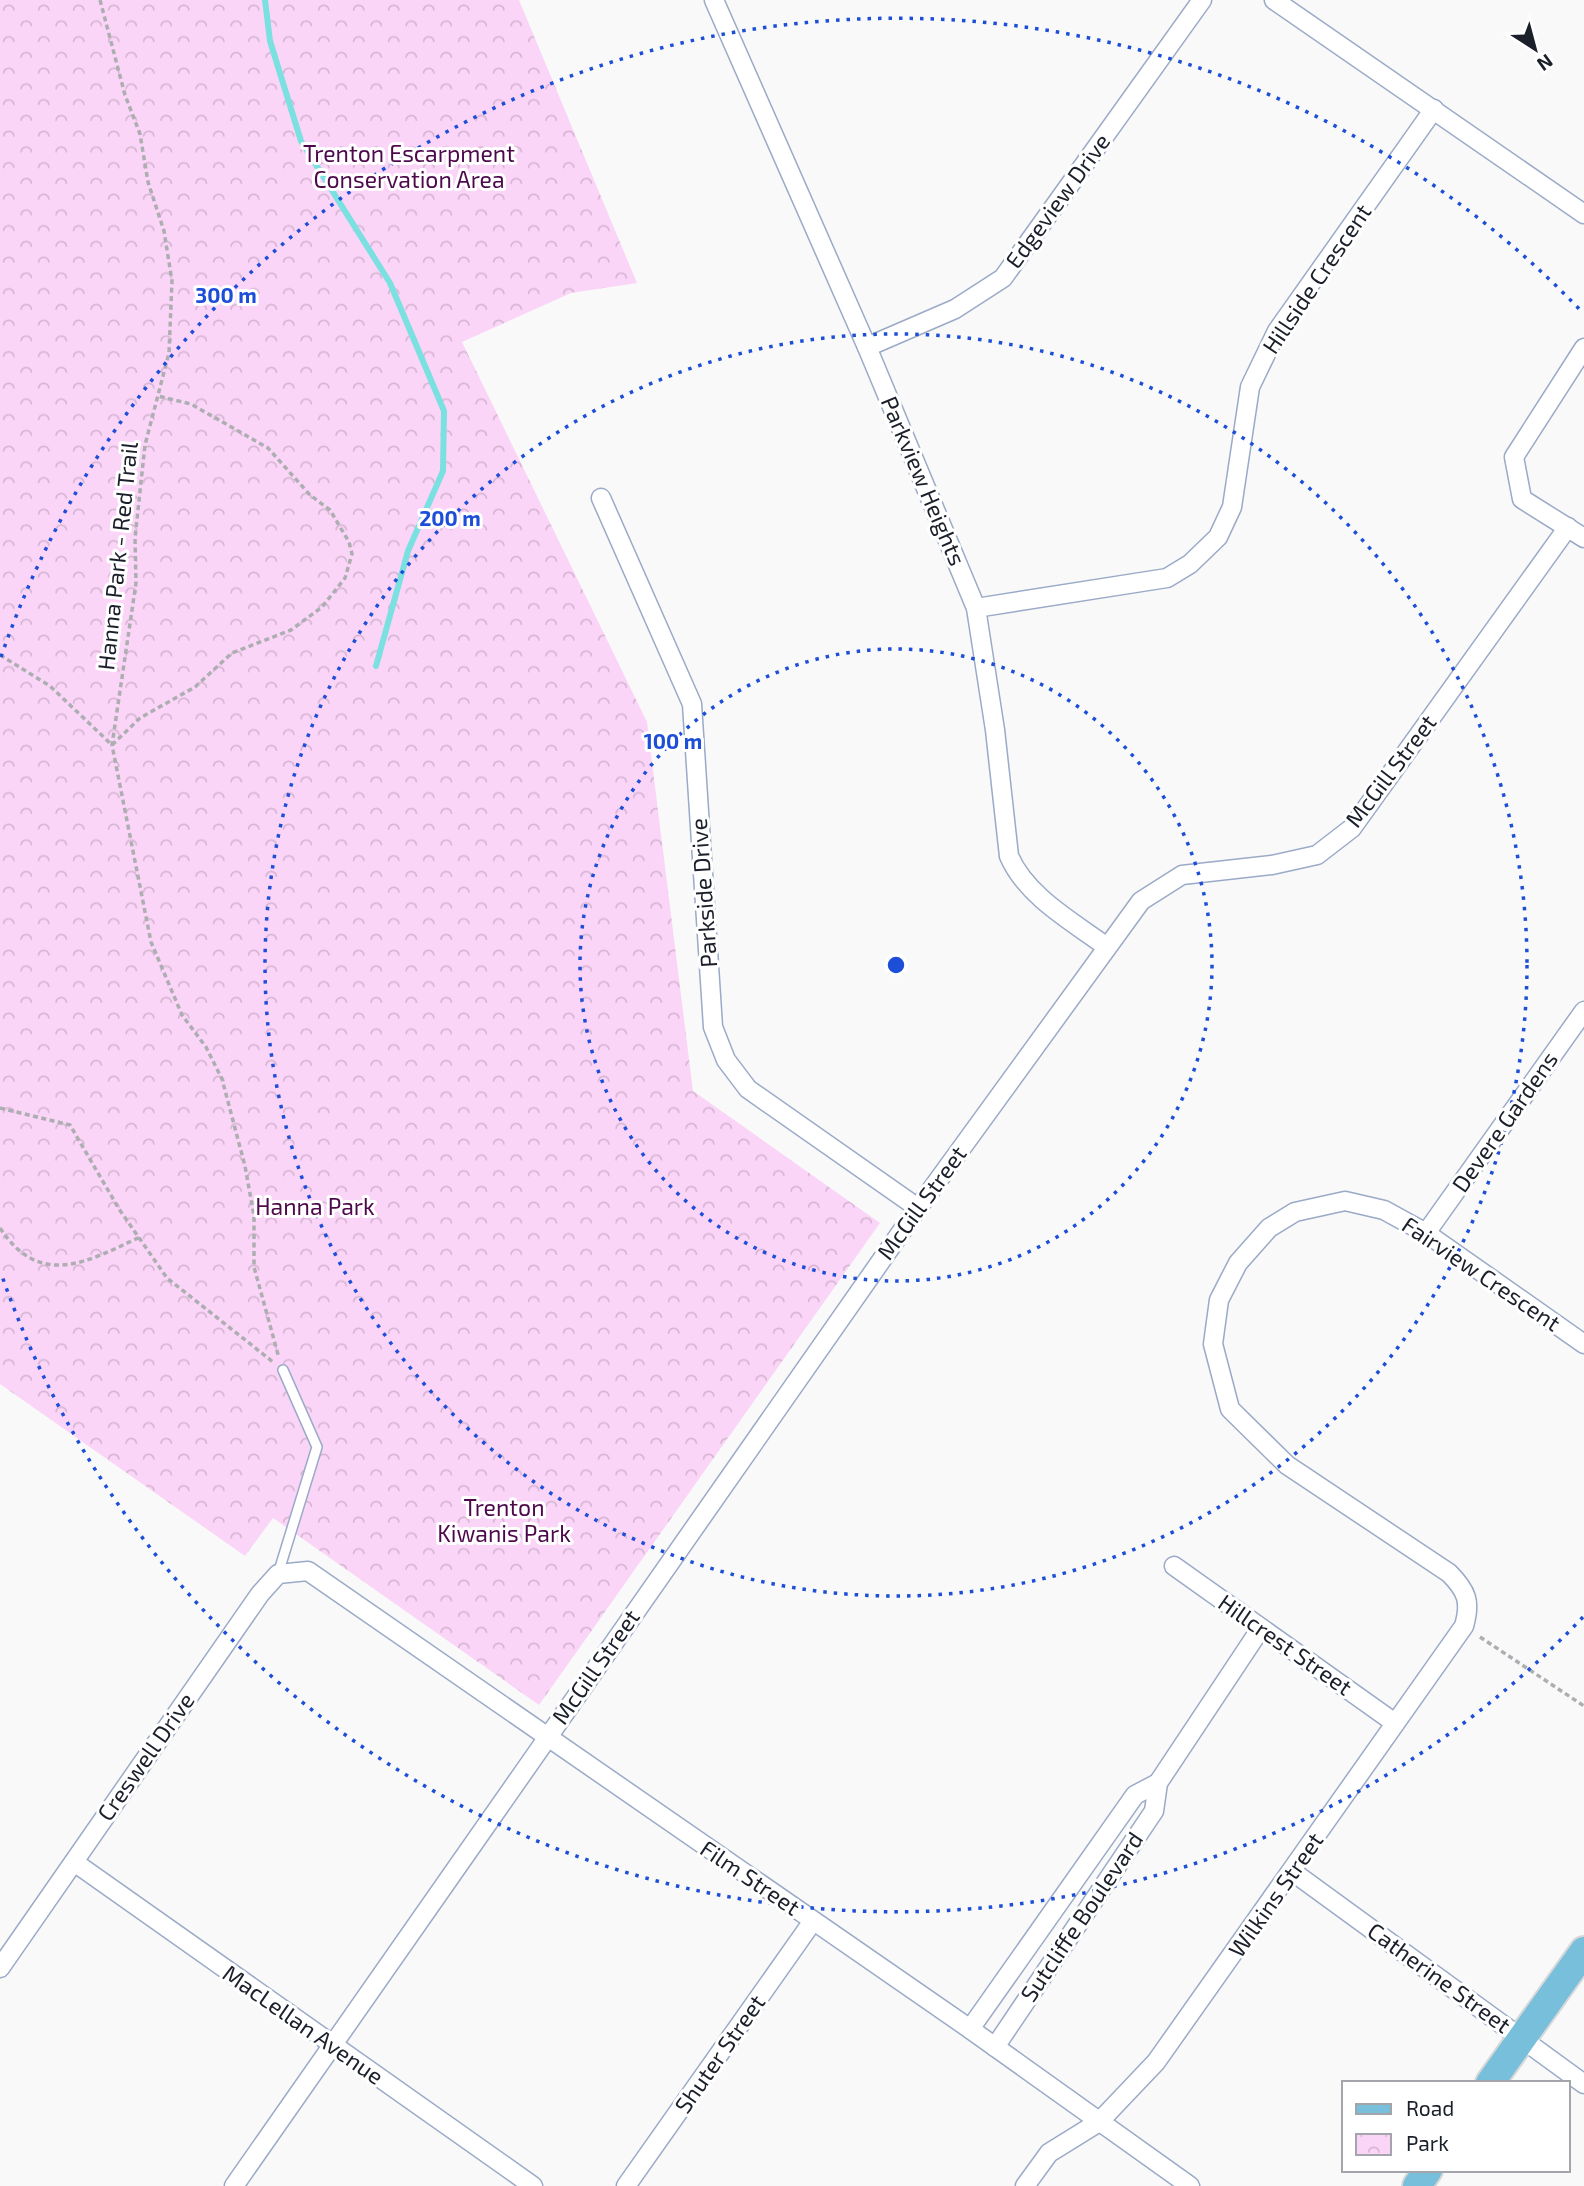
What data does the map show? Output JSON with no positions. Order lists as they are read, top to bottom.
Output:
{
  "streets": {
    "street": [
      "Edgeview Drive",
      "Hillside Crescent",
      "Parkview Heights",
      "McGill Street",
      "Parkside Drive",
      "Devere Gardens",
      "Fairview Crescent",
      "Hillcrest Street",
      "Creswell Drive",
      "Film Street",
      "Wilkins Street",
      "Sutcliffe Boulevard",
      "Catherine Street",
      "MacLellan Avenue",
      "Shuter Street"
    ],
    "path": ["Hanna Park - Red Trail"]
  },
  "crossings": [
    ["Edgeview Drive", "Parkview Heights"],
    ["Hillside Crescent", "Parkview Heights"],
    ["Parkview Heights", "McGill Street"],
    ["McGill Street", "Parkside Drive"],
    ["McGill Street", "Film Street"],
    ["McGill Street", "MacLellan Avenue"],
    ["Devere Gardens", "Fairview Crescent"],
    ["Fairview Crescent", "Wilkins Street"],
    ["Hillcrest Street", "Wilkins Street"],
    ["Hillcrest Street", "Sutcliffe Boulevard"],
    ["Creswell Drive", "Film Street"],
    ["Creswell Drive", "MacLellan Avenue"],
    ["Film Street", "Wilkins Street"],
    ["Film Street", "Sutcliffe Boulevard"],
    ["Film Street", "Shuter Street"],
    ["Wilkins Street", "Catherine Street"]
  ],
  "parks": ["Trenton Escarpment Conservation Area", "Hanna Park", "Trenton Kiwanis Park"],
  "legend": ["Road", "Park"],
  "north": "bottom right",
  "rings": ["300 m", "200 m", "100 m"]
}
